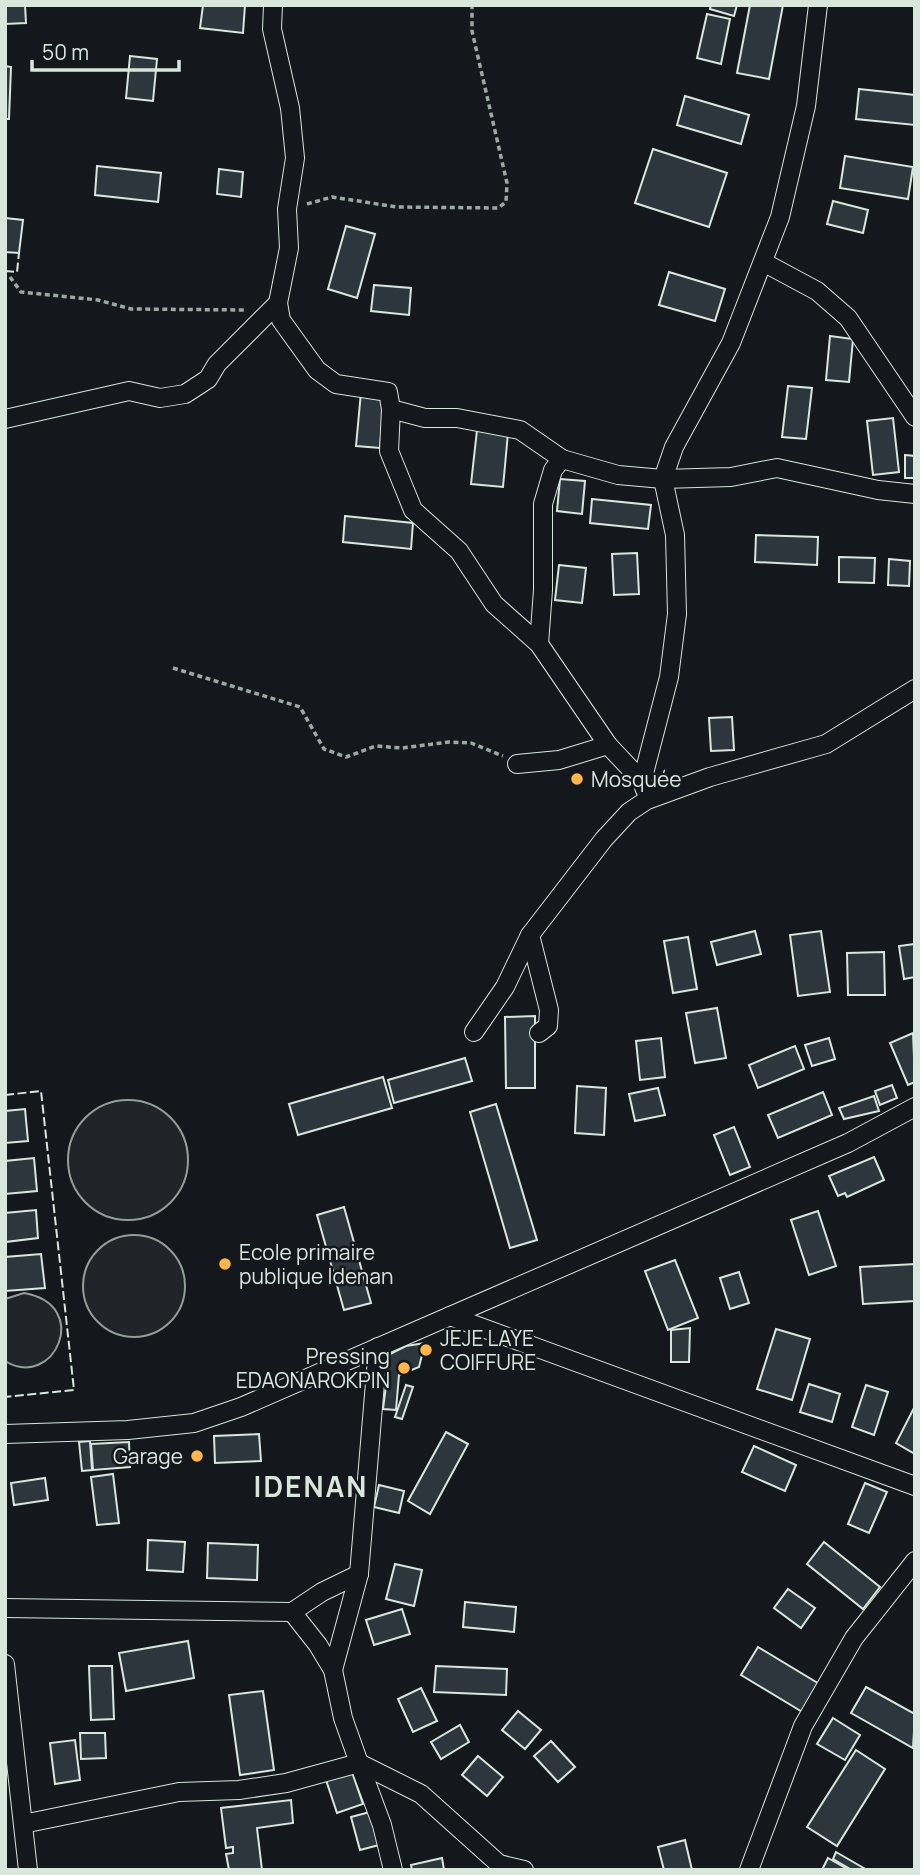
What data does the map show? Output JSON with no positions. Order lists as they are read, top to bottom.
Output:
{
  "districts": ["IDENAN"],
  "places": [
    "Mosquée",
    "Ecole primaire publique Idenan",
    "JEJE LAYE COIFFURE",
    "Pressing EDAONAROKPIN",
    "Garage"
  ],
  "scale_bar": "50 m"
}
